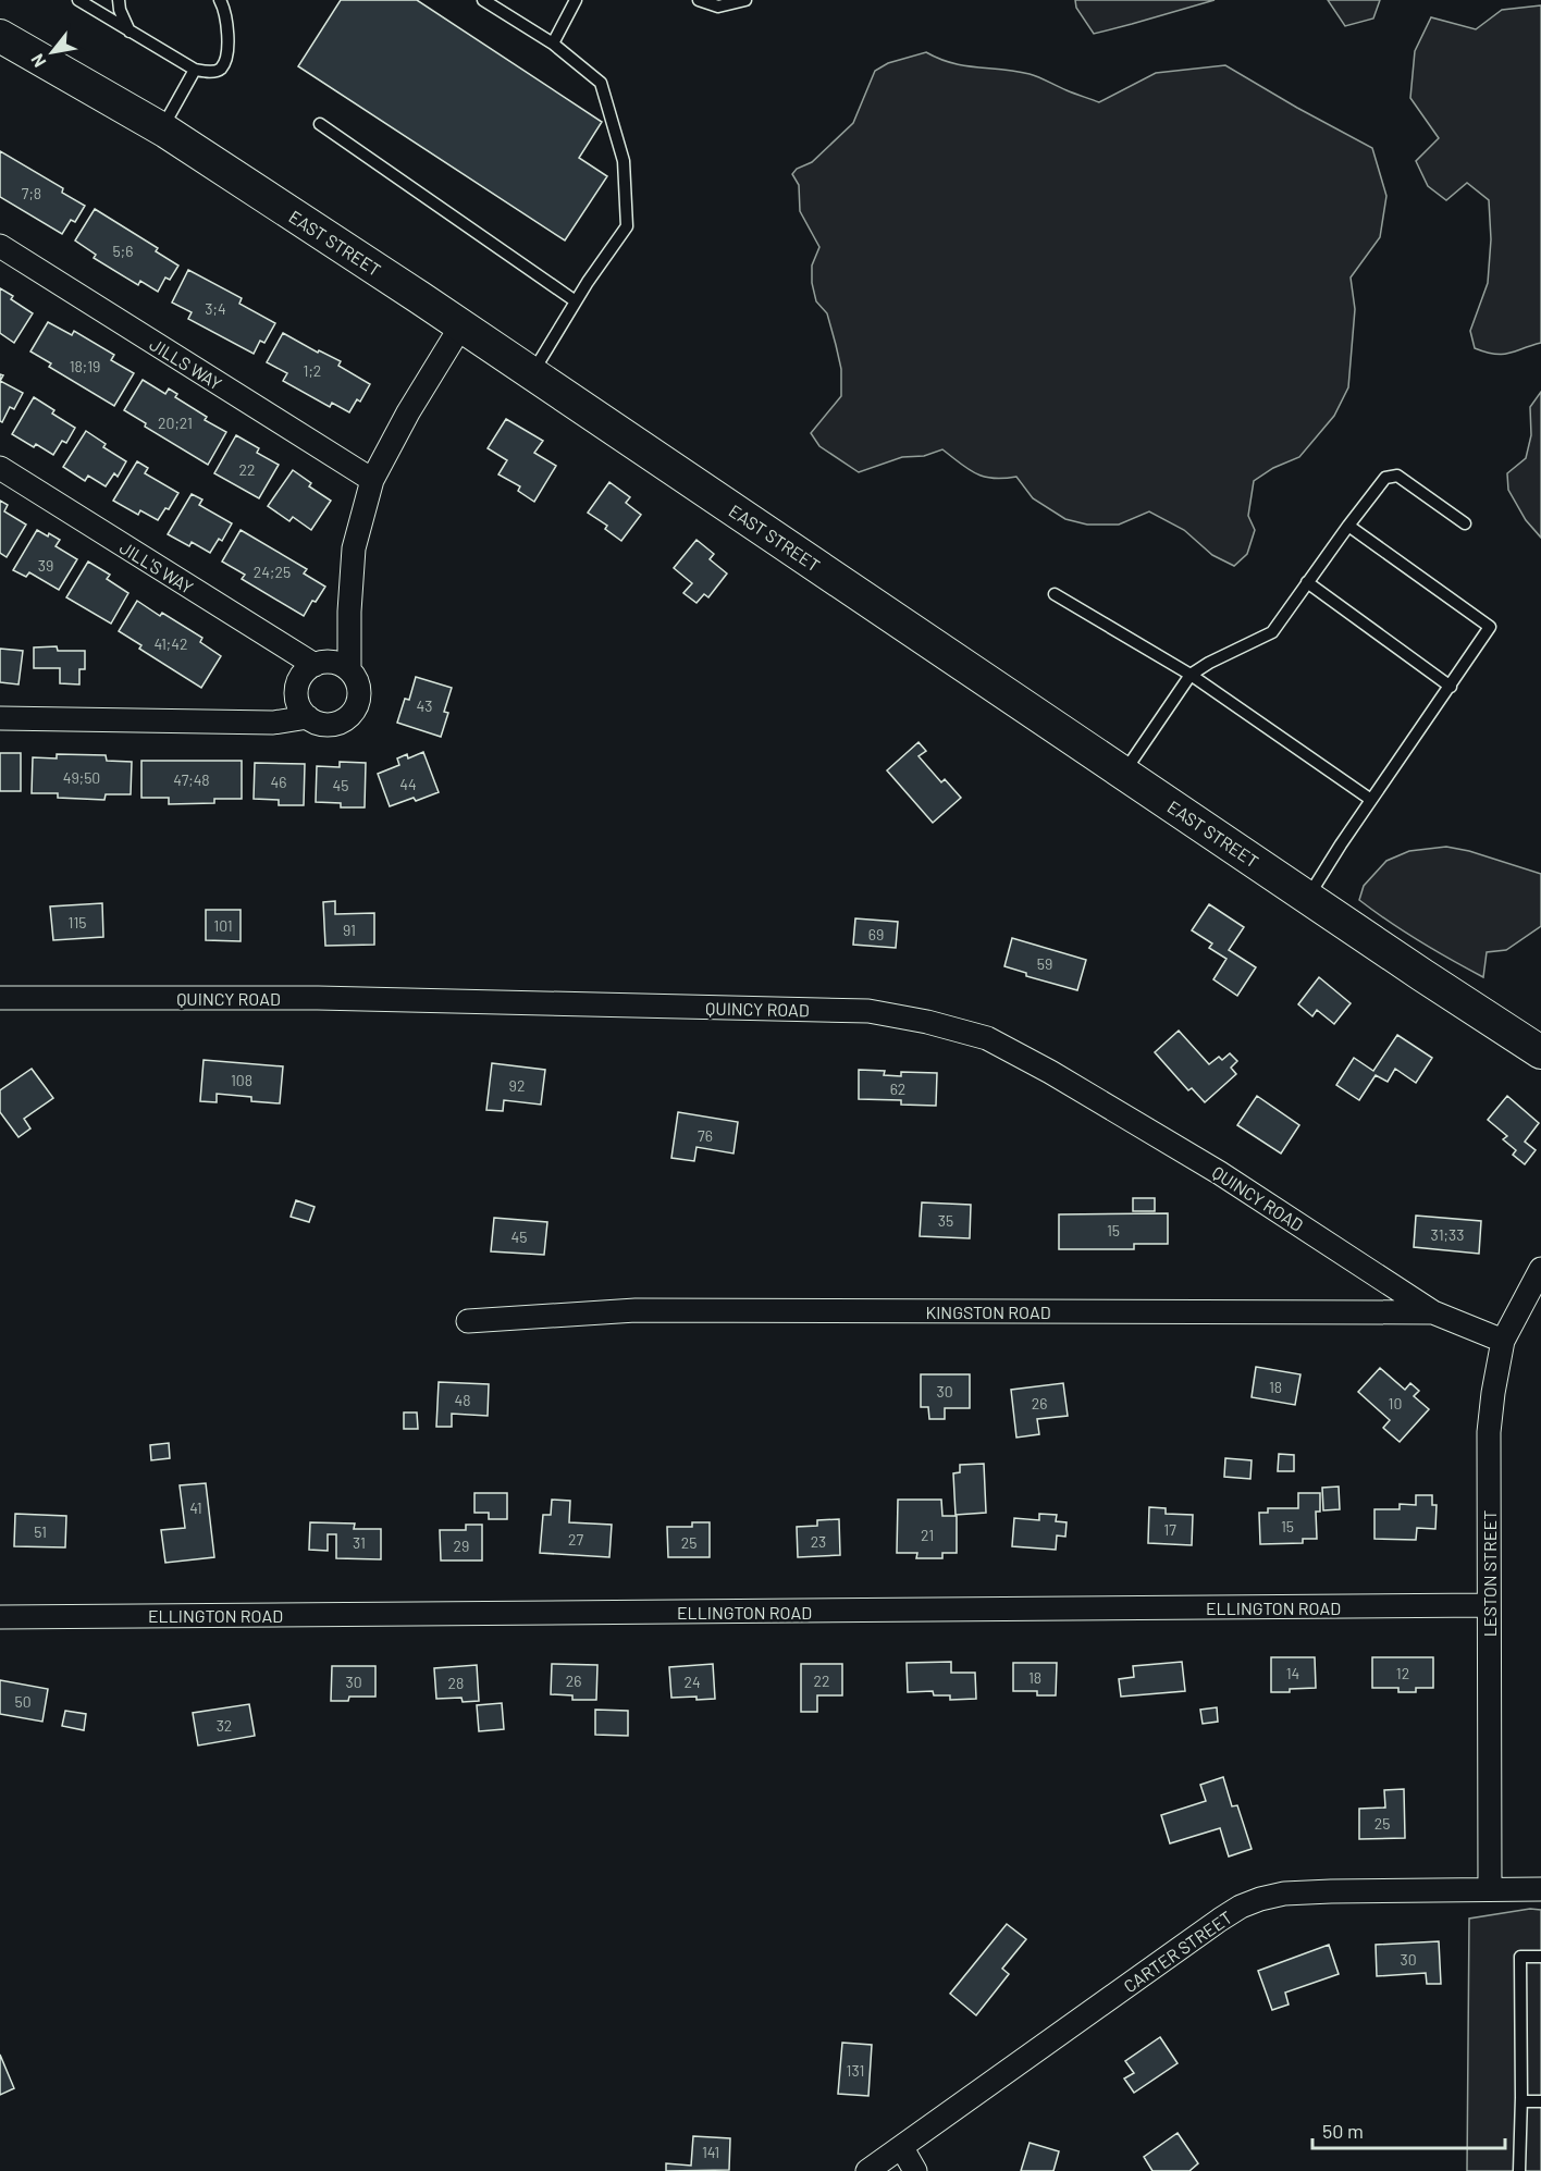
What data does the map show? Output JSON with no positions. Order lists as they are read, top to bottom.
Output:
{
  "streets": {
    "main road": ["EAST STREET"],
    "street": [
      "JILLS WAY",
      "JILL'S WAY",
      "QUINCY ROAD",
      "KINGSTON ROAD",
      "LESTON STREET",
      "ELLINGTON ROAD",
      "CARTER STREET"
    ]
  },
  "crossings": [
    ["QUINCY ROAD", "KINGSTON ROAD"],
    ["KINGSTON ROAD", "LESTON STREET"],
    ["LESTON STREET", "ELLINGTON ROAD"],
    ["LESTON STREET", "CARTER STREET"]
  ],
  "house_numbers": [
    "7;8",
    "5;6",
    "3;4",
    "18;19",
    "1;2",
    "20;21",
    "22",
    "39",
    "24;25",
    "41;42",
    "43",
    "49;50",
    "47;48",
    "46",
    "44",
    "45",
    "115",
    "101",
    "91",
    "69",
    "59",
    "108",
    "92",
    "62",
    "76",
    "35",
    "15",
    "31;33",
    "45",
    "18",
    "30",
    "48",
    "26",
    "10",
    "41",
    "15",
    "17",
    "51",
    "21",
    "27",
    "23",
    "31",
    "25",
    "29",
    "14",
    "12",
    "18",
    "26",
    "22",
    "30",
    "24",
    "28",
    "50",
    "32",
    "25",
    "30",
    "131",
    "141"
  ],
  "scale_bar": "50 m",
  "north": "bottom left"
}
